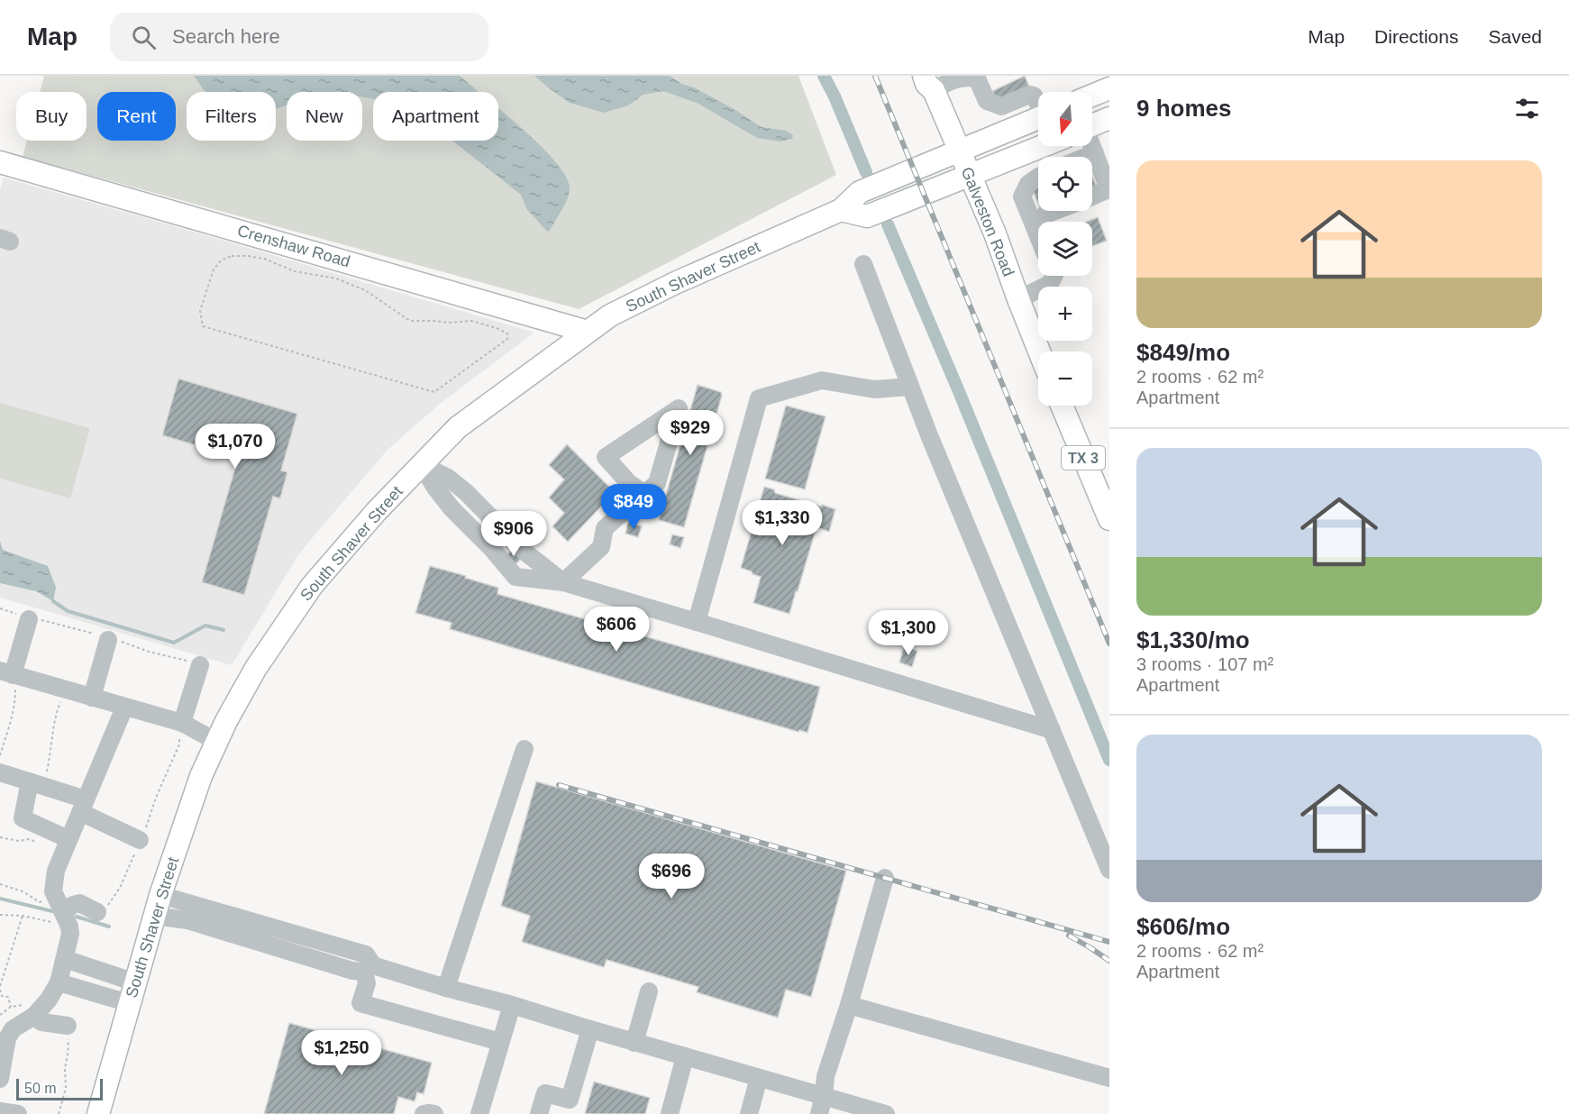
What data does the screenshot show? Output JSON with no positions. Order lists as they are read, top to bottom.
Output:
{
  "streets": {
    "main road": [
      "Galveston Road",
      "Crenshaw Road",
      "South Shaver Street",
      "TX 3"
    ]
  },
  "crossings": [
    ["Galveston Road", "South Shaver Street"],
    ["Crenshaw Road", "South Shaver Street"]
  ],
  "scale_bar": "50 m",
  "north": "bottom",
  "page": {
    "header": "Map",
    "search": "Search here",
    "nav": ["Map", "Directions", "Saved"],
    "heading": "9 homes",
    "map_buttons": ["+", "−"],
    "chip": [
      "Buy",
      "Rent",
      "Filters",
      "New",
      "Apartment"
    ],
    "list": [
      {
        "name": "$849/mo",
        "note": "2 rooms · 62 m² · Apartment"
      },
      {
        "name": "$1,330/mo",
        "note": "3 rooms · 107 m² · Apartment"
      },
      {
        "name": "$606/mo",
        "note": "2 rooms · 62 m² · Apartment"
      }
    ],
    "price": [
      "$929",
      "$1,070",
      "$849",
      "$1,330",
      "$906",
      "$606",
      "$1,300",
      "$696",
      "$1,250"
    ],
    "scale": "50 m"
  }
}
